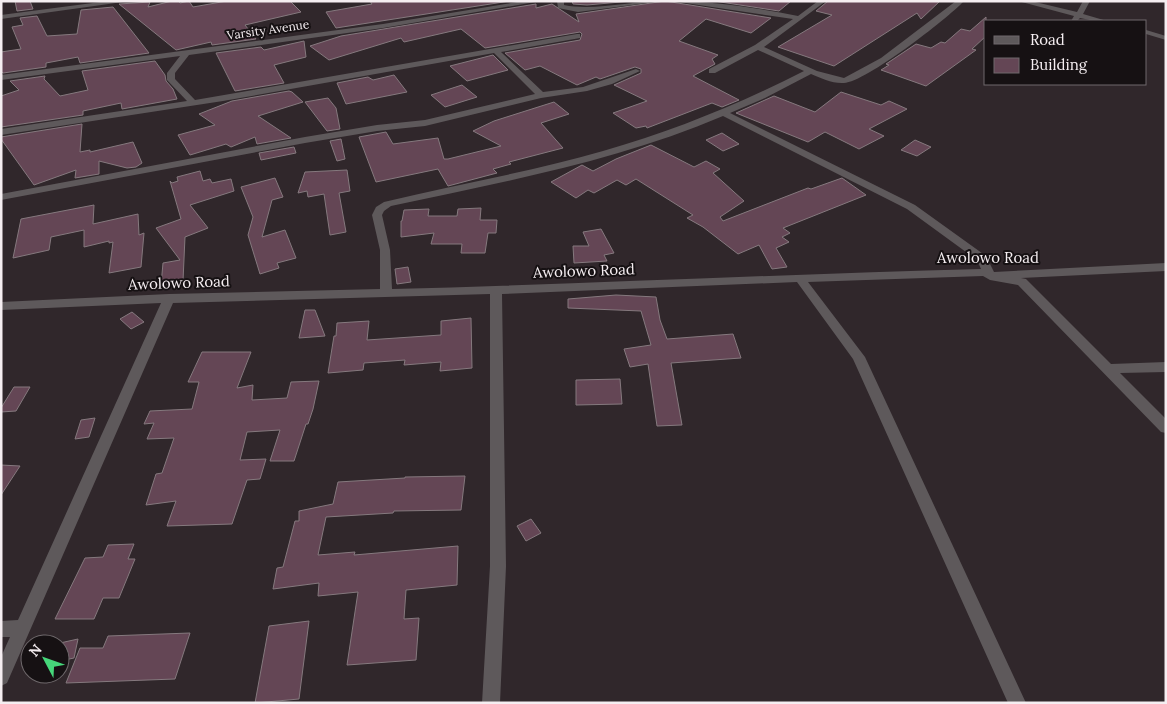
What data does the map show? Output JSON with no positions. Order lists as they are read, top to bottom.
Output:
{
  "streets": {
    "street": ["Varsity Avenue", "Awolowo Road"]
  },
  "legend": ["Road", "Building"],
  "north": "top left"
}
